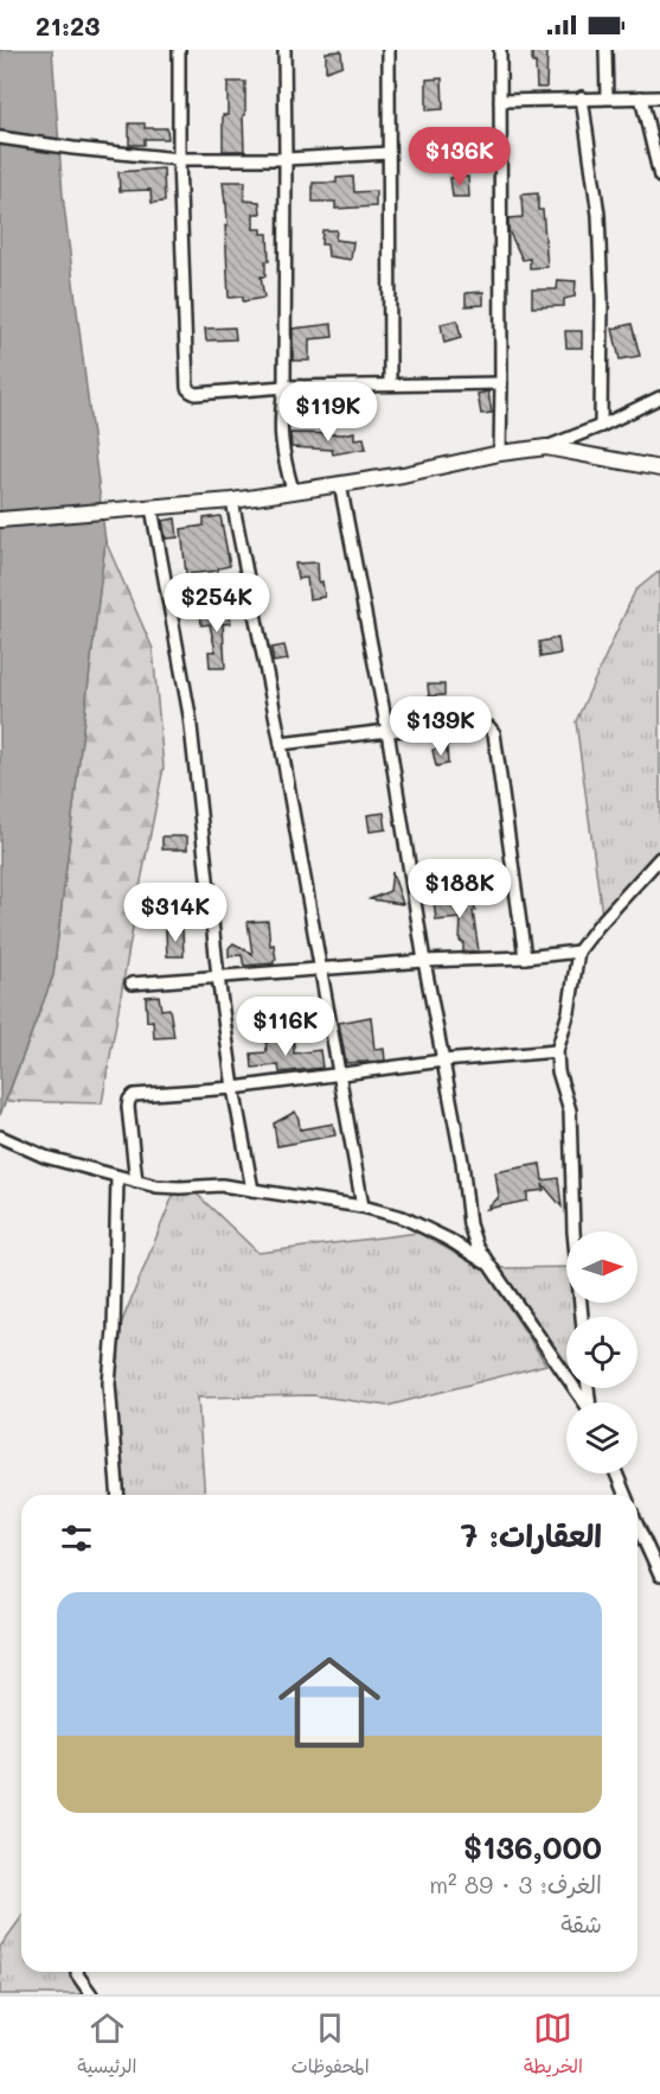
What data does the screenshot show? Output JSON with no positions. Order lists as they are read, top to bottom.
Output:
{
  "north": "right",
  "page": {
    "status": "21:23",
    "price": [
      "$136K",
      "$119K",
      "$254K",
      "$139K",
      "$188K",
      "$314K",
      "$116K"
    ],
    "heading": "العقارات: 7",
    "list": [
      {
        "name": "$136,000",
        "note": "الغرف: 3 · 89 m² · شقة"
      }
    ],
    "tabs": ["الخريطة", "المحفوظات", "الرئيسية"]
  }
}
